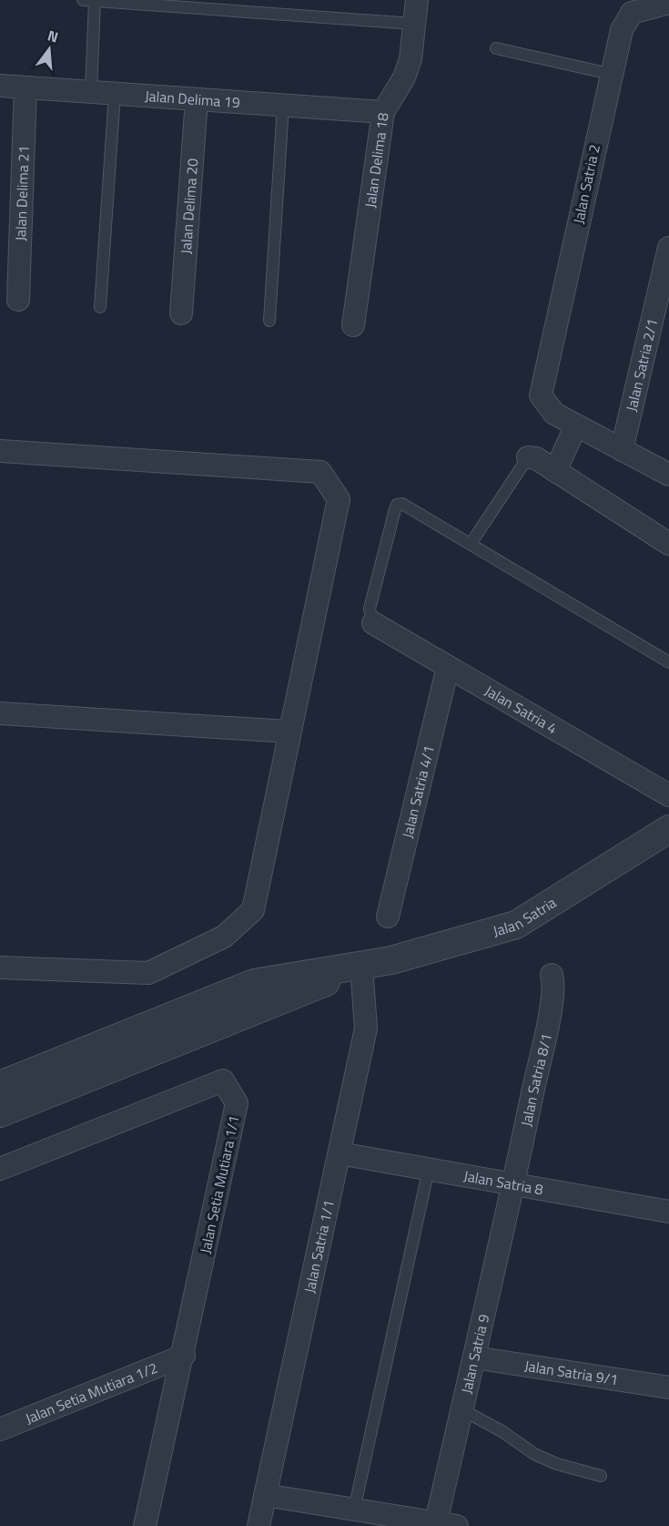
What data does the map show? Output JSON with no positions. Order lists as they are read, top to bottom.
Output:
{
  "streets": {
    "street": [
      "Jalan Delima 19",
      "Jalan Delima 18",
      "Jalan Satria 2",
      "Jalan Delima 21",
      "Jalan Delima 20",
      "Jalan Satria 2/1",
      "Jalan Satria 4",
      "Jalan Satria 4/1",
      "Jalan Satria",
      "Jalan Satria 8/1",
      "Jalan Satria 8",
      "Jalan Setia Mutiara 1/1",
      "Jalan Satria 1/1",
      "Jalan Satria 9",
      "Jalan Satria 9/1",
      "Jalan Setia Mutiara 1/2"
    ]
  },
  "crossings": [
    ["Jalan Delima 19", "Jalan Delima 18"],
    ["Jalan Delima 19", "Jalan Delima 21"],
    ["Jalan Delima 19", "Jalan Delima 20"],
    ["Jalan Satria 4", "Jalan Satria 4/1"],
    ["Jalan Satria", "Jalan Satria 1/1"],
    ["Jalan Satria 8/1", "Jalan Satria 8"],
    ["Jalan Satria 8/1", "Jalan Satria 9"],
    ["Jalan Satria 8", "Jalan Satria 1/1"],
    ["Jalan Satria 8", "Jalan Satria 9"],
    ["Jalan Setia Mutiara 1/1", "Jalan Setia Mutiara 1/2"],
    ["Jalan Satria 9", "Jalan Satria 9/1"]
  ],
  "north": "top"
}
